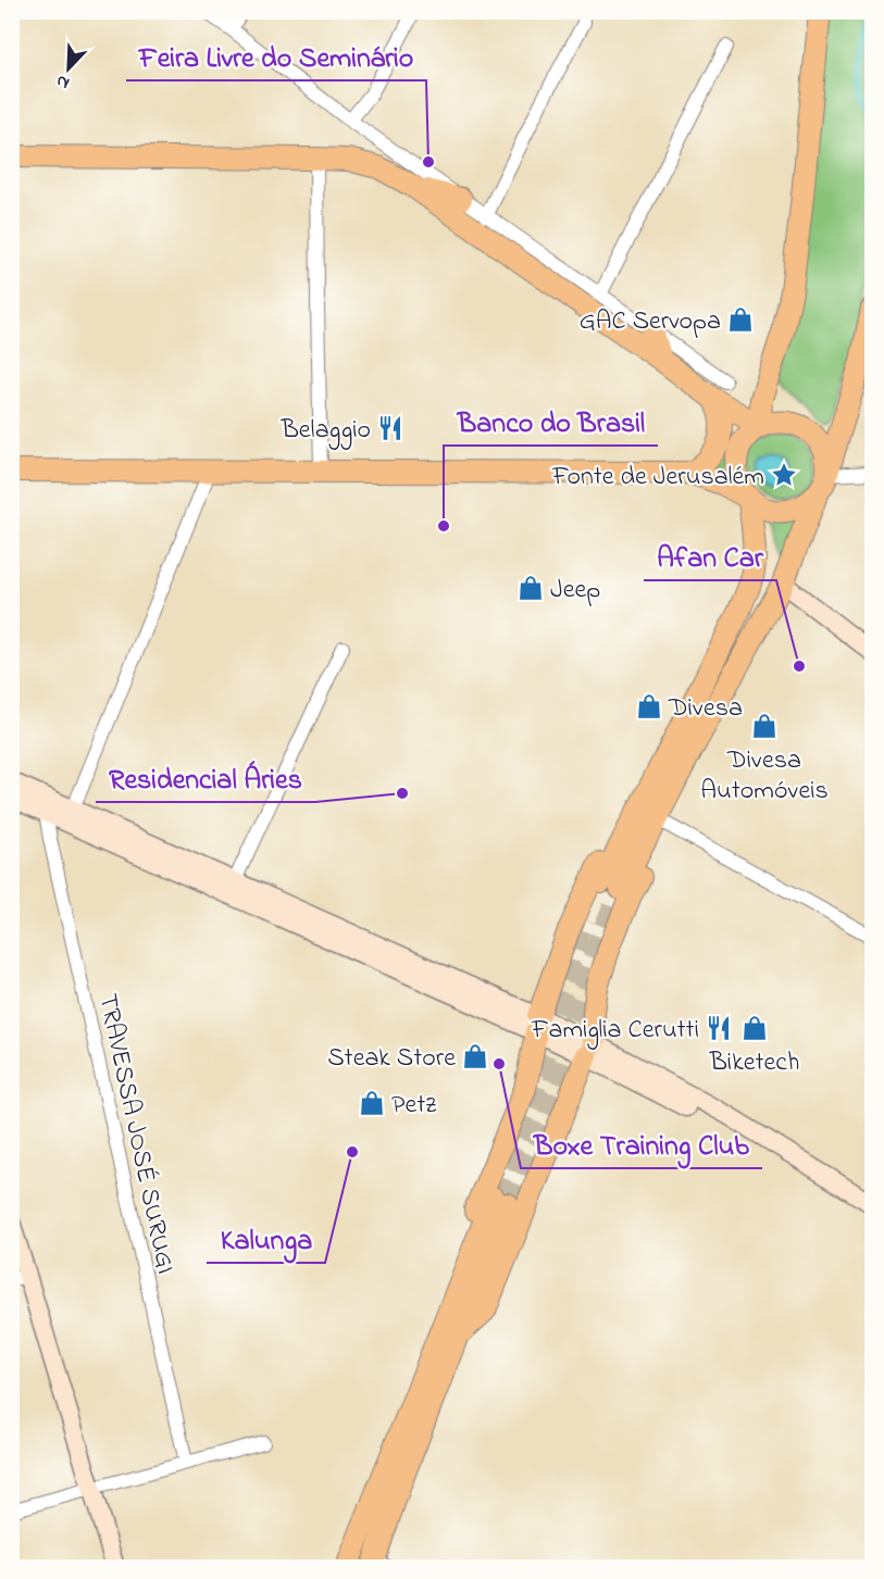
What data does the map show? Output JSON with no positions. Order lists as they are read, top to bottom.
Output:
{
  "streets": {
    "street": ["TRAVESSA JOSÉ SURUGI"]
  },
  "places": {
    "other": [
      "Feira Livre do Seminário",
      "Banco do Brasil",
      "Afan Car",
      "Residencial Áries",
      "Boxe Training Club",
      "Kalunga"
    ],
    "shop": [
      "GAC Servopa",
      "Jeep",
      "Divesa",
      "Divesa Automóveis",
      "Biketech",
      "Steak Store",
      "Petz"
    ],
    "restaurant": ["Belaggio", "Famiglia Cerutti"],
    "place": ["Fonte de Jerusalém"]
  },
  "north": "bottom left"
}
